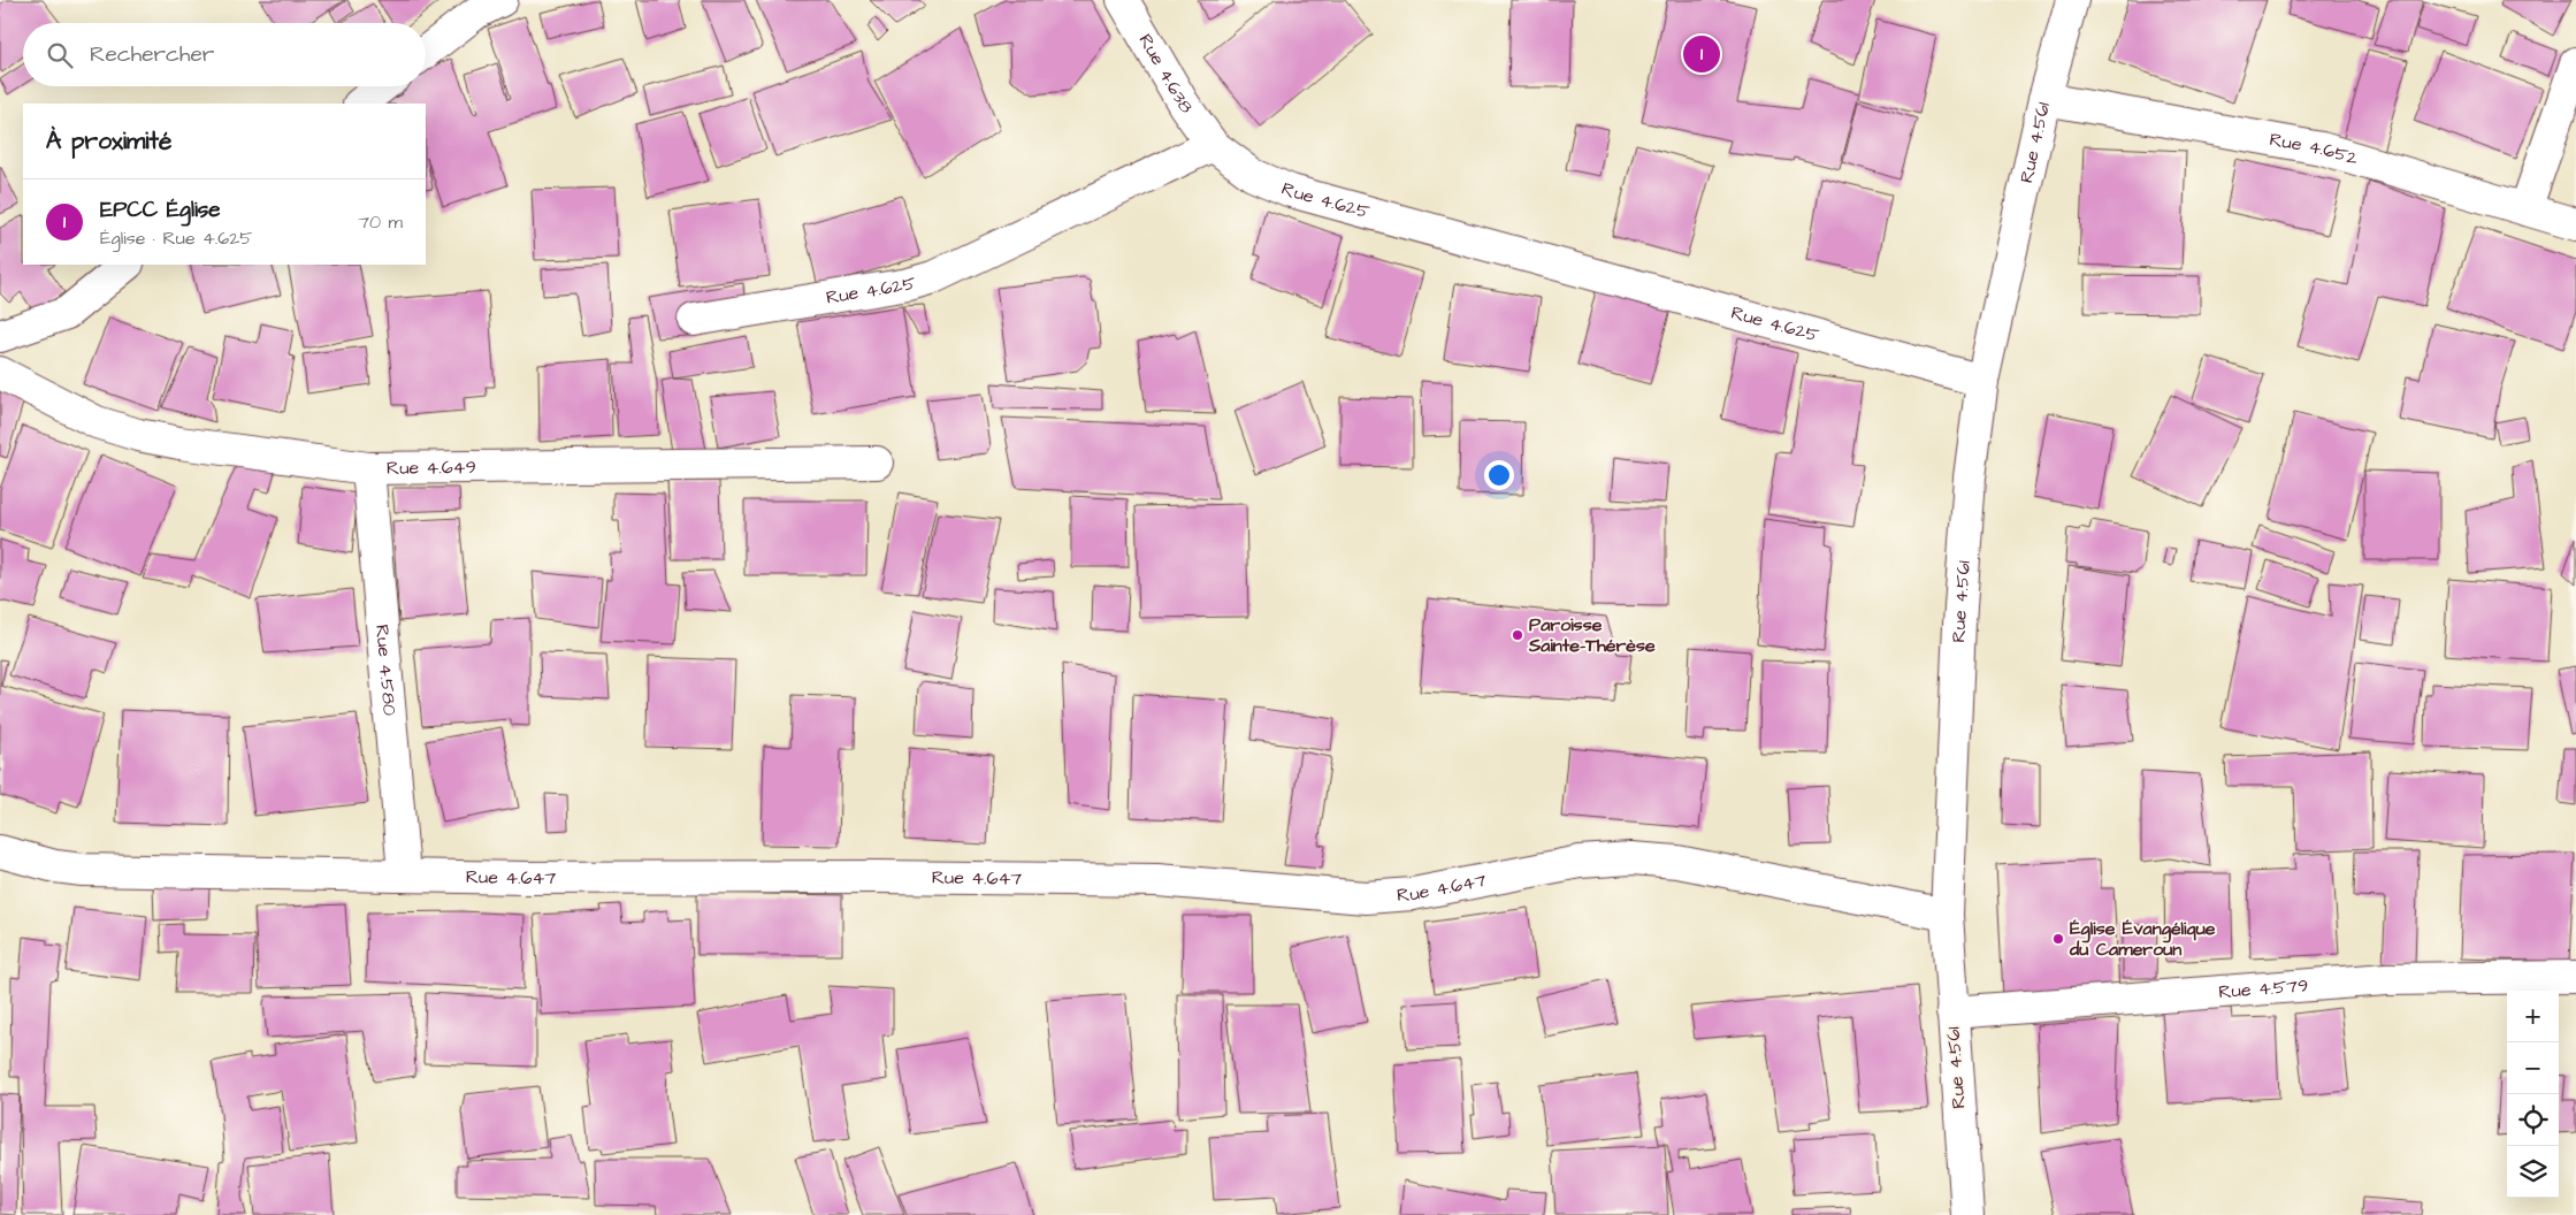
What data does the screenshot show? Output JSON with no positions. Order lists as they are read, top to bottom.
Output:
{
  "streets": {
    "street": [
      "Rue 4.638",
      "Rue 4.561",
      "Rue 4.652",
      "Rue 4.625",
      "Rue 4.649",
      "Rue 4.580",
      "Rue 4.647",
      "Rue 4.579"
    ]
  },
  "crossings": [
    ["Rue 4.638", "Rue 4.625"],
    ["Rue 4.561", "Rue 4.652"],
    ["Rue 4.561", "Rue 4.625"],
    ["Rue 4.561", "Rue 4.647"],
    ["Rue 4.561", "Rue 4.579"],
    ["Rue 4.649", "Rue 4.580"],
    ["Rue 4.580", "Rue 4.647"]
  ],
  "places": ["Paroisse Sainte-Thérèse", "Église Évangélique du Cameroun"],
  "page": {
    "search": "Rechercher",
    "pins": "1",
    "heading": "À proximité",
    "list": [
      {
        "mark": "1",
        "name": "EPCC Église",
        "note": "Église · Rue 4.625",
        "value": "70 m"
      }
    ],
    "map_buttons": ["+", "−"]
  }
}
